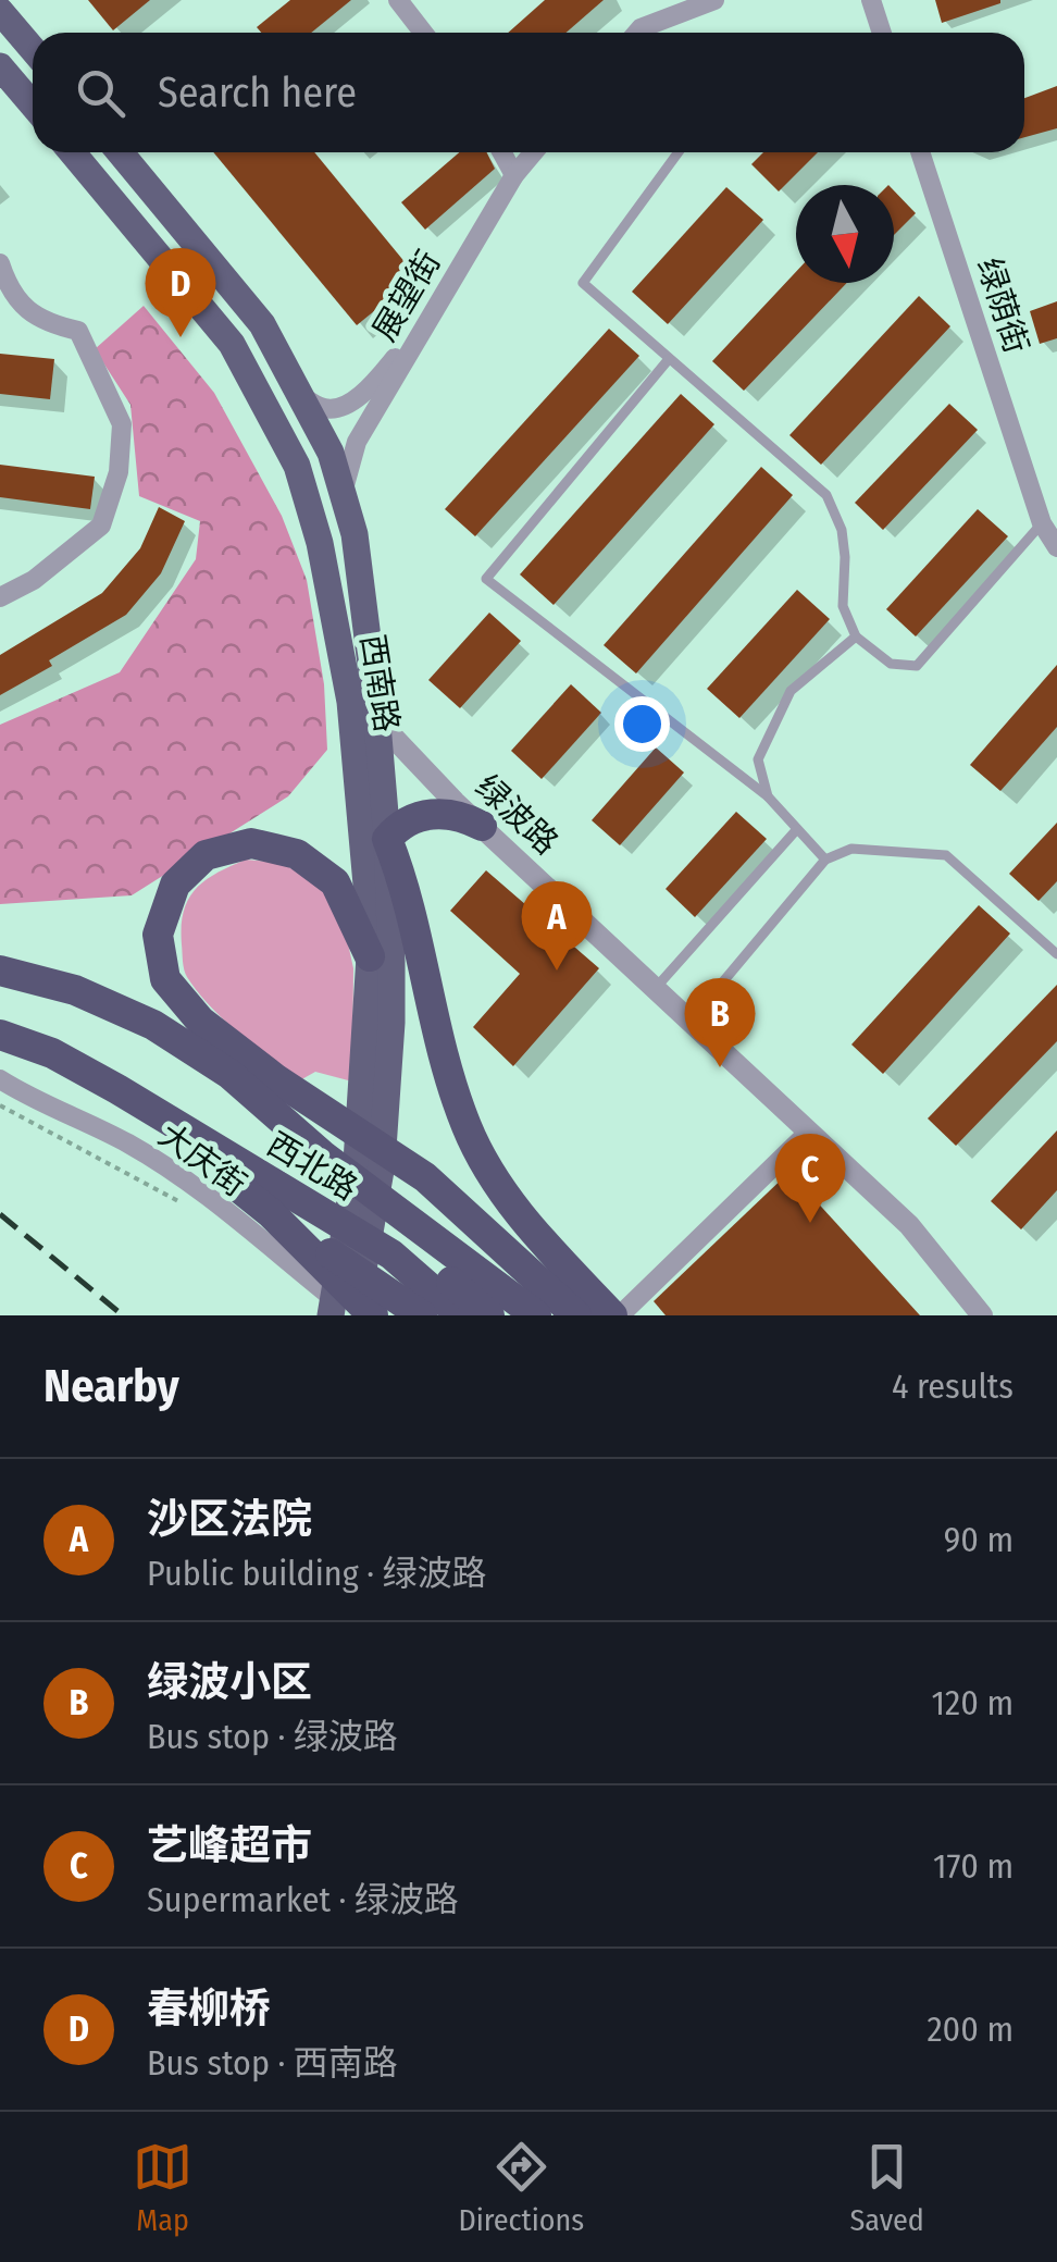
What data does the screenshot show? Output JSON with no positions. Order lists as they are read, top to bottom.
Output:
{
  "streets": {
    "highway": ["西北路"],
    "main road": ["西南路"],
    "street": [
      "展望街",
      "绿荫街",
      "绿波路",
      "大庆街"
    ]
  },
  "crossings": [
    ["展望街", "西南路"],
    ["西南路", "绿波路"],
    ["西南路", "大庆街"]
  ],
  "north": "bottom",
  "page": {
    "search": "Search here",
    "pins": [
      "D",
      "A",
      "B",
      "C"
    ],
    "heading": ["Nearby", "4 results"],
    "list": [
      {
        "mark": "A",
        "name": "沙区法院",
        "note": "Public building · 绿波路",
        "value": "90 m"
      },
      {
        "mark": "B",
        "name": "绿波小区",
        "note": "Bus stop · 绿波路",
        "value": "120 m"
      },
      {
        "mark": "C",
        "name": "艺峰超市",
        "note": "Supermarket · 绿波路",
        "value": "170 m"
      },
      {
        "mark": "D",
        "name": "春柳桥",
        "note": "Bus stop · 西南路",
        "value": "200 m"
      }
    ],
    "nav": ["Map", "Directions", "Saved"]
  }
}
